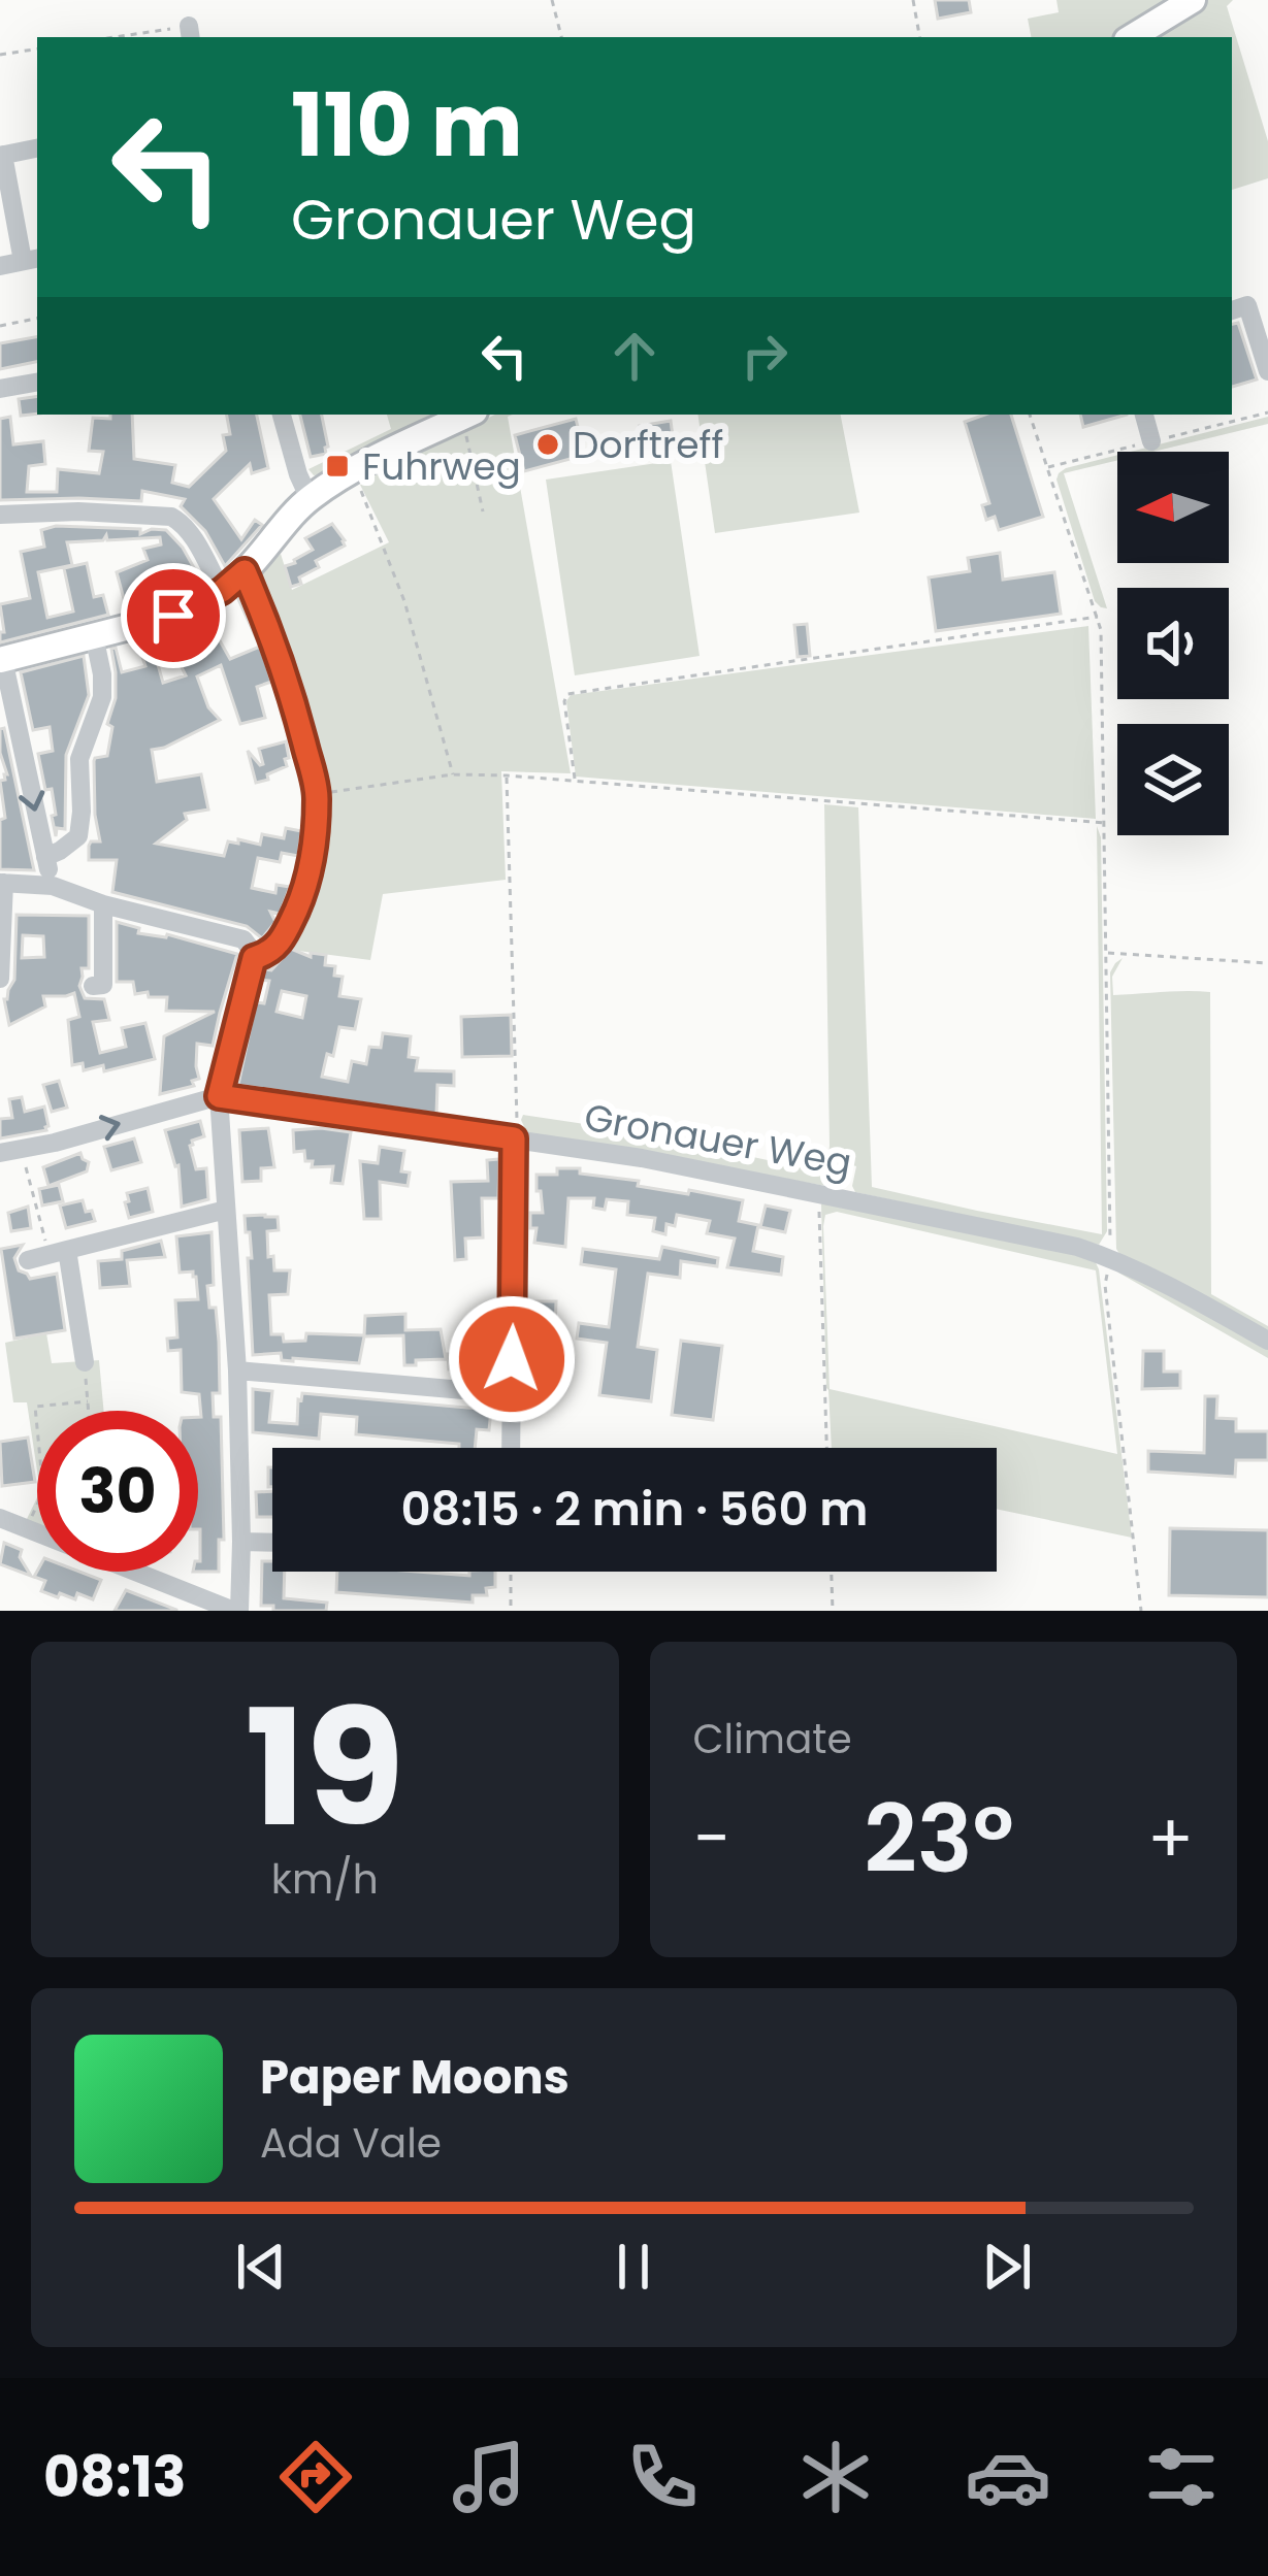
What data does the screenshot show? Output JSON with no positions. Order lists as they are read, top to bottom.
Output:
{
  "streets": {
    "street": ["Gronauer Weg"]
  },
  "places": {
    "other": ["Dorftreff"],
    "transit": ["Fuhrweg"]
  },
  "north": "left",
  "page": {
    "turn": ["110 m", "Gronauer Weg"],
    "limit": "30",
    "trip": "08:15 · 2 min · 560 m",
    "tile": [
      ["19", "km/h"],
      "Climate"
    ],
    "heat": ["−", "23°", "+"],
    "song": ["Paper Moons", "Ada Vale"],
    "tabs": "08:13"
  }
}
